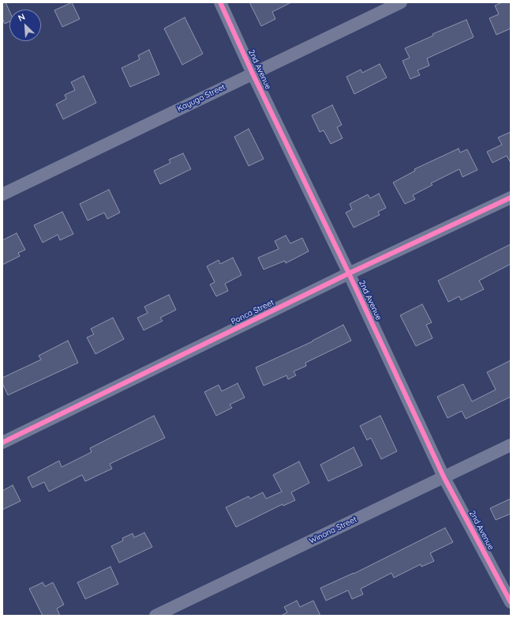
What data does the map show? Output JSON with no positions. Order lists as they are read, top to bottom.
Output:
{
  "streets": {
    "street": [
      "2nd Avenue",
      "Kayuga Street",
      "Ponca Street",
      "Winona Street"
    ]
  },
  "crossings": [
    ["2nd Avenue", "Kayuga Street"],
    ["2nd Avenue", "Ponca Street"],
    ["2nd Avenue", "Winona Street"]
  ],
  "north": "top left"
}
